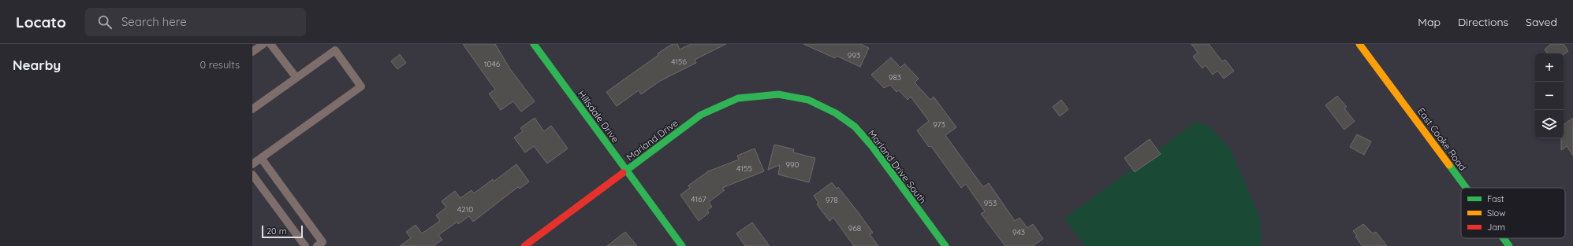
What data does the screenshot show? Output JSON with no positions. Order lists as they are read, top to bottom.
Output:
{
  "streets": {
    "street": [
      "Hillsdale Drive",
      "East Cooke Road",
      "Marland Drive",
      "Marland Drive South"
    ]
  },
  "crossings": [
    ["Hillsdale Drive", "Marland Drive"],
    ["Marland Drive", "Marland Drive South"]
  ],
  "house_numbers": [
    "993",
    "4156",
    "1046",
    "983",
    "973",
    "990",
    "4155",
    "4167",
    "978",
    "953",
    "4210",
    "968",
    "943"
  ],
  "legend": ["Fast", "Slow", "Jam"],
  "scale_bar": "20 m",
  "page": {
    "header": "Locato",
    "search": "Search here",
    "nav": ["Map", "Directions", "Saved"],
    "heading": ["Nearby", "0 results"],
    "map_buttons": ["+", "−"],
    "scale": "20 m"
  }
}
